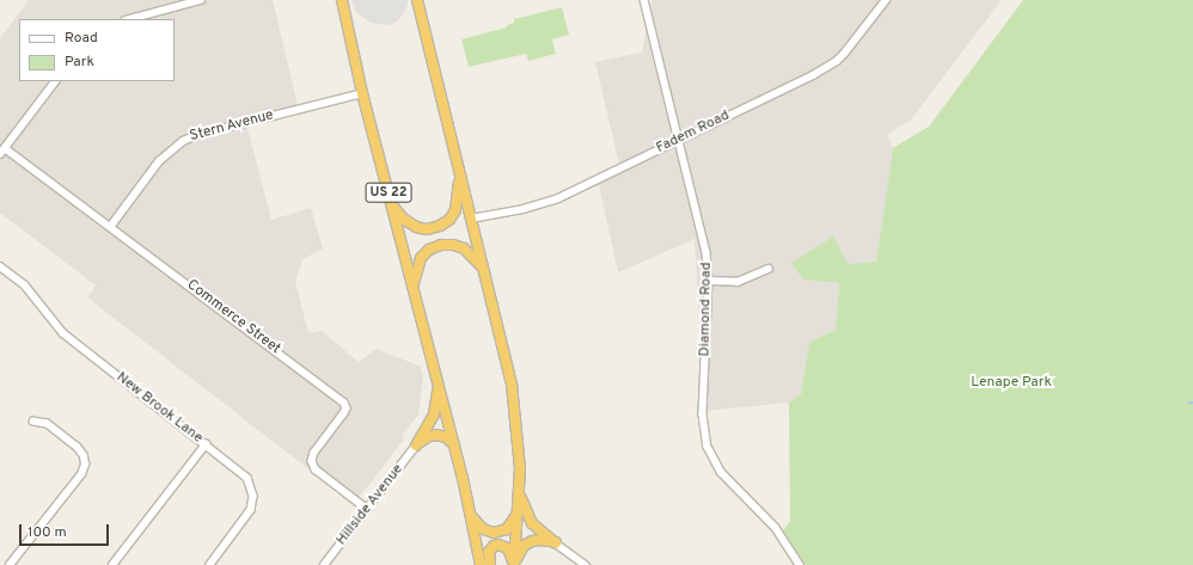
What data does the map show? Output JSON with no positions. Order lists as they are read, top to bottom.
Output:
{
  "streets": {
    "highway": ["US 22"],
    "street": [
      "Stern Avenue",
      "Fadem Road",
      "Diamond Road",
      "Commerce Street",
      "New Brook Lane",
      "Hillside Avenue"
    ]
  },
  "crossings": [
    ["Stern Avenue", "US 22"],
    ["Stern Avenue", "Commerce Street"],
    ["Fadem Road", "Diamond Road"],
    ["Commerce Street", "Hillside Avenue"]
  ],
  "parks": ["Lenape Park"],
  "legend": ["Road", "Park"],
  "scale_bar": "100 m"
}
